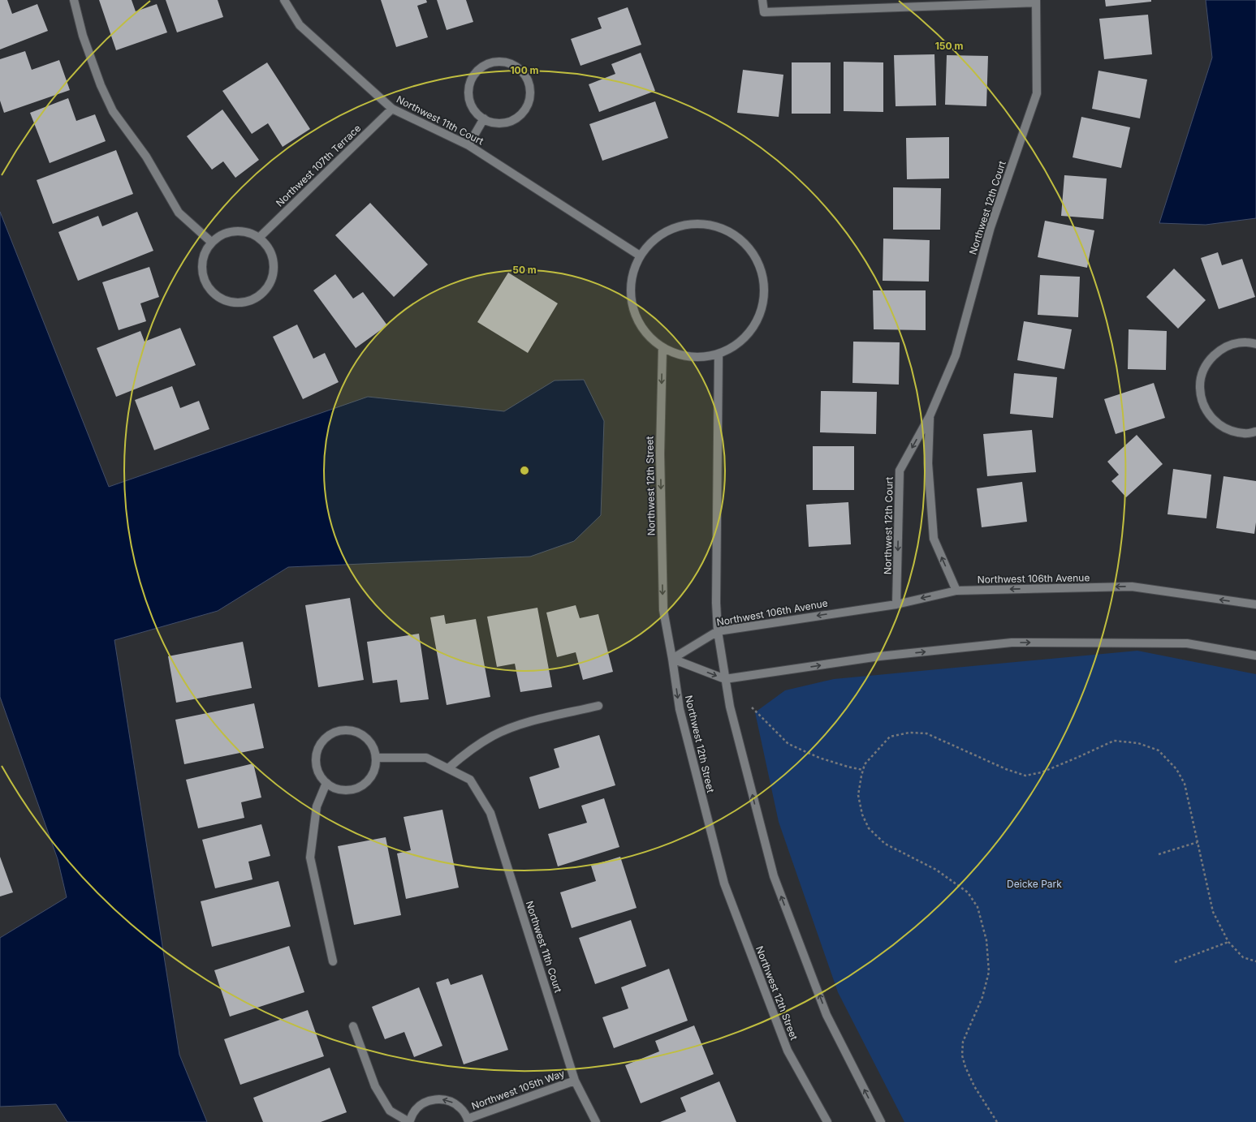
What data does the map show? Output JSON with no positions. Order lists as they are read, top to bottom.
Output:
{
  "streets": {
    "street": [
      "Northwest 11th Court",
      "Northwest 107th Terrace",
      "Northwest 12th Court",
      "Northwest 12th Street",
      "Northwest 106th Avenue",
      "Northwest 105th Way"
    ]
  },
  "crossings": [
    ["Northwest 11th Court", "Northwest 107th Terrace"],
    ["Northwest 11th Court", "Northwest 105th Way"],
    ["Northwest 12th Court", "Northwest 106th Avenue"],
    ["Northwest 12th Street", "Northwest 106th Avenue"]
  ],
  "parks": ["Deicke Park"],
  "rings": ["150 m", "100 m", "50 m"]
}
